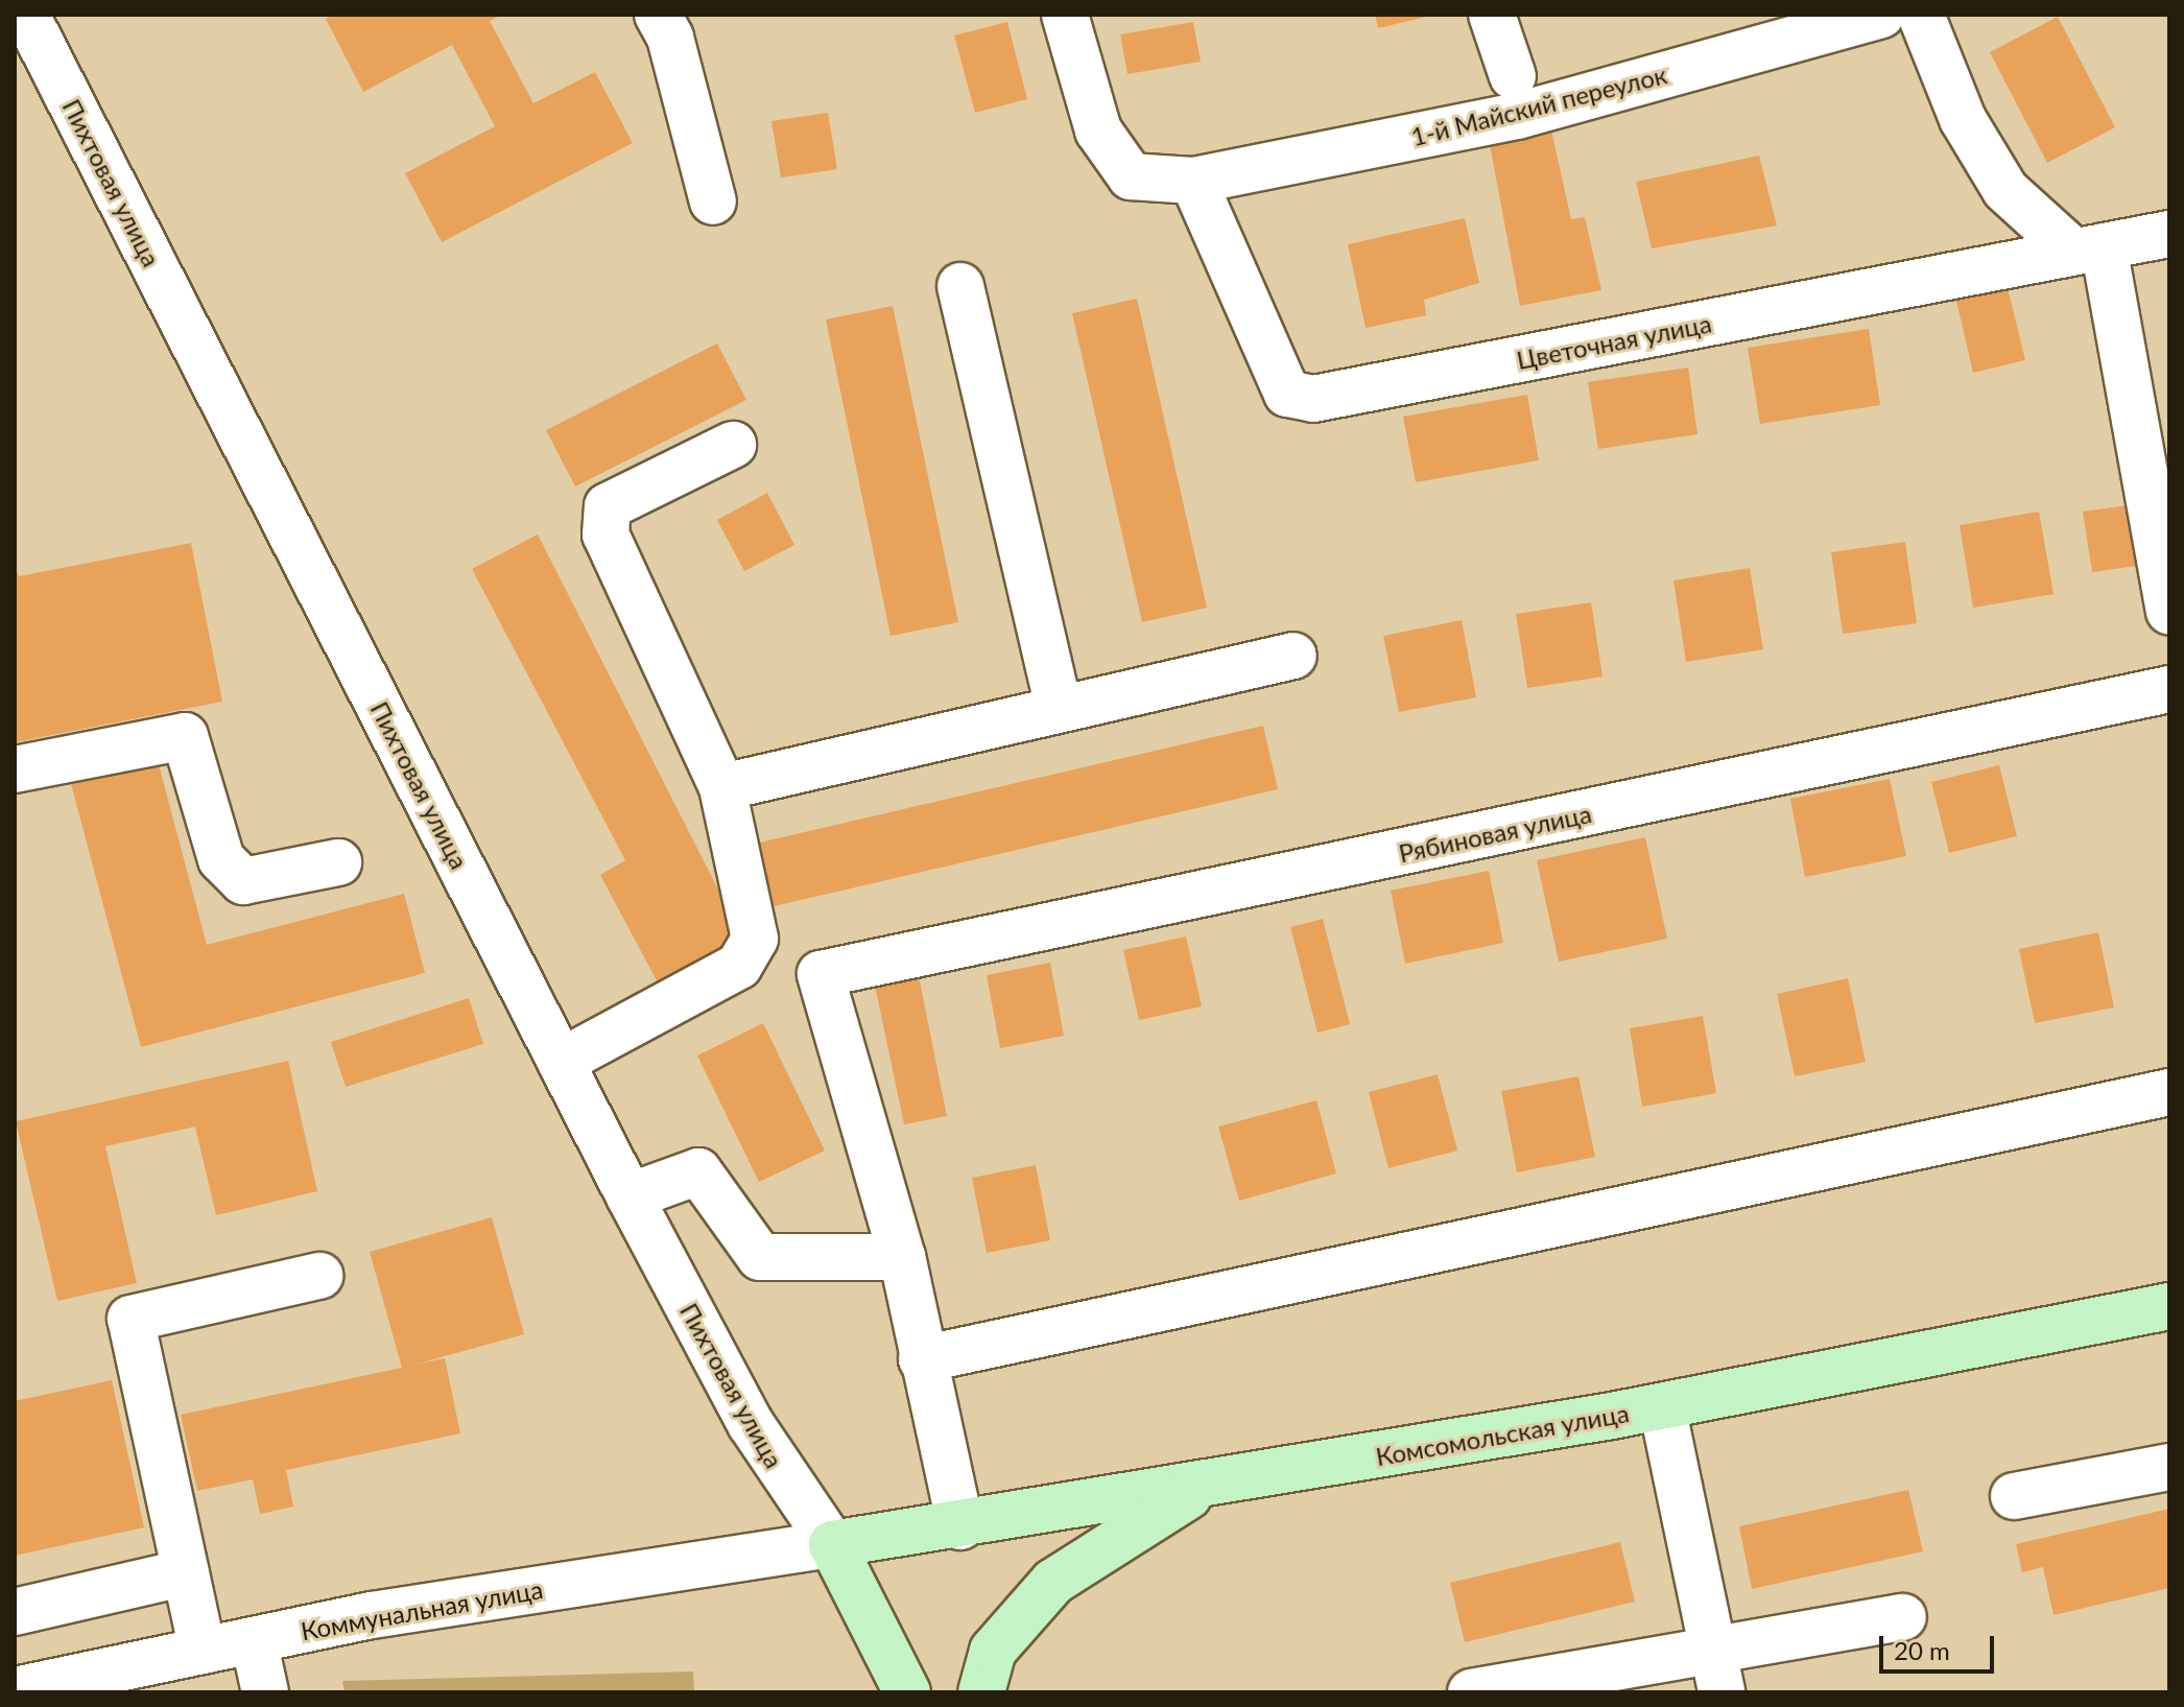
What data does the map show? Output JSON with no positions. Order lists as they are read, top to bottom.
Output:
{
  "streets": {
    "main road": ["Комсомольская улица"],
    "street": [
      "1-й Майский переулок",
      "Пихтовая улица",
      "Цветочная улица",
      "Рябиновая улица",
      "Коммунальная улица"
    ]
  },
  "crossings": [
    ["1-й Майский переулок", "Цветочная улица"],
    ["Пихтовая улица", "Комсомольская улица"],
    ["Пихтовая улица", "Коммунальная улица"],
    ["Комсомольская улица", "Коммунальная улица"]
  ],
  "scale_bar": "20 m"
}
